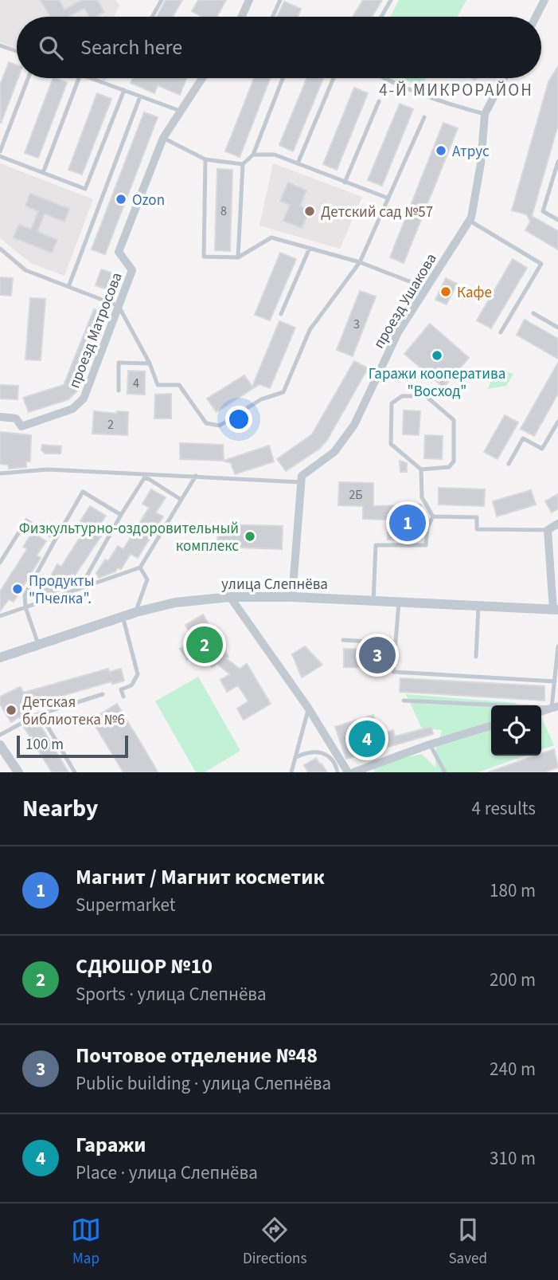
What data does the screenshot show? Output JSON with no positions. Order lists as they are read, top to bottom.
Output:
{
  "streets": {
    "street": ["проезд Ушакова", "проезд Матросова", "улица Слепнёва"]
  },
  "districts": ["4-Й МИКРОРАЙОН"],
  "places": [
    "Атрус",
    "Ozon",
    "Детский сад №57",
    "Кафе",
    "Гаражи кооператива \"Восход\"",
    "Физкультурно-оздоровительный комплекс",
    "Продукты \"Пчелка\".",
    "Детская библиотека №6"
  ],
  "house_numbers": [
    "8",
    "3",
    "4",
    "2",
    "2Б"
  ],
  "scale_bar": "100 m",
  "page": {
    "search": "Search here",
    "pins": [
      "1",
      "2",
      "3",
      "4"
    ],
    "scale": "100 m",
    "heading": ["Nearby", "4 results"],
    "list": [
      {
        "mark": "1",
        "name": "Магнит / Магнит косметик",
        "note": "Supermarket",
        "value": "180 m"
      },
      {
        "mark": "2",
        "name": "СДЮШОР №10",
        "note": "Sports · улица Слепнёва",
        "value": "200 m"
      },
      {
        "mark": "3",
        "name": "Почтовое отделение №48",
        "note": "Public building · улица Слепнёва",
        "value": "240 m"
      },
      {
        "mark": "4",
        "name": "Гаражи",
        "note": "Place · улица Слепнёва",
        "value": "310 m"
      }
    ],
    "nav": ["Map", "Directions", "Saved"]
  }
}
